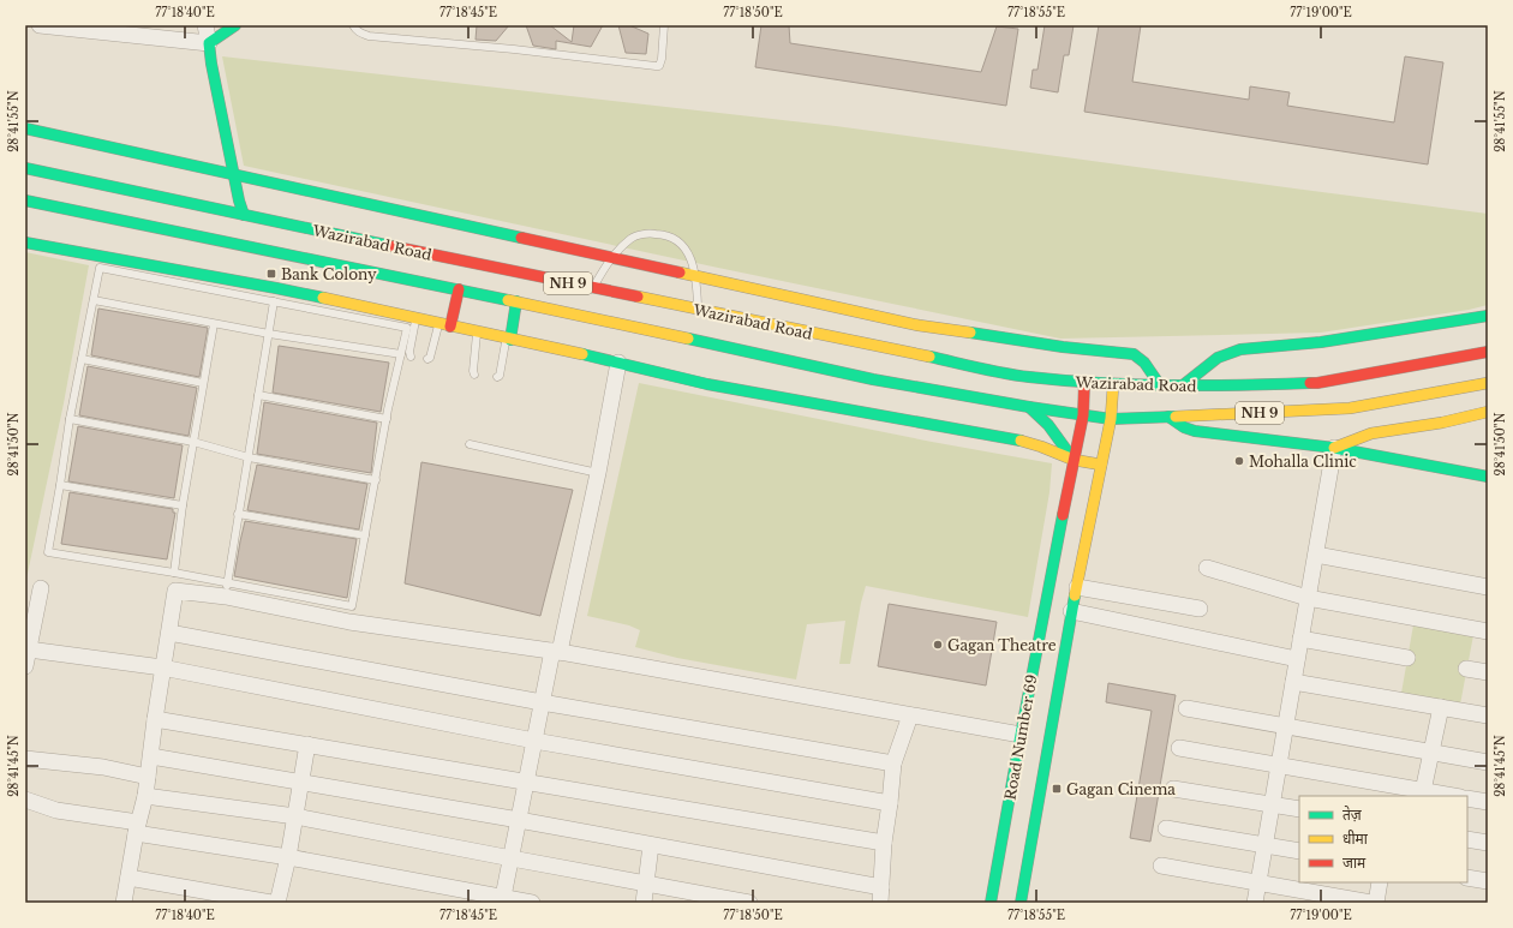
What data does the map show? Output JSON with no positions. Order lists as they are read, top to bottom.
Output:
{
  "streets": {
    "main road": ["Wazirabad Road", "NH 9", "Road Number 69"]
  },
  "crossings": [
    ["Wazirabad Road", "Road Number 69"]
  ],
  "places": {
    "transit": ["Bank Colony", "Gagan Cinema"],
    "other": ["Mohalla Clinic", "Gagan Theatre"]
  },
  "legend": ["तेज़", "धीमा", "जाम"],
  "coordinates": [
    "77°18'40\"E",
    "77°18'45\"E",
    "77°18'50\"E",
    "77°18'55\"E",
    "77°19'00\"E",
    "28°41'55\"N",
    "28°41'50\"N",
    "28°41'45\"N"
  ]
}
